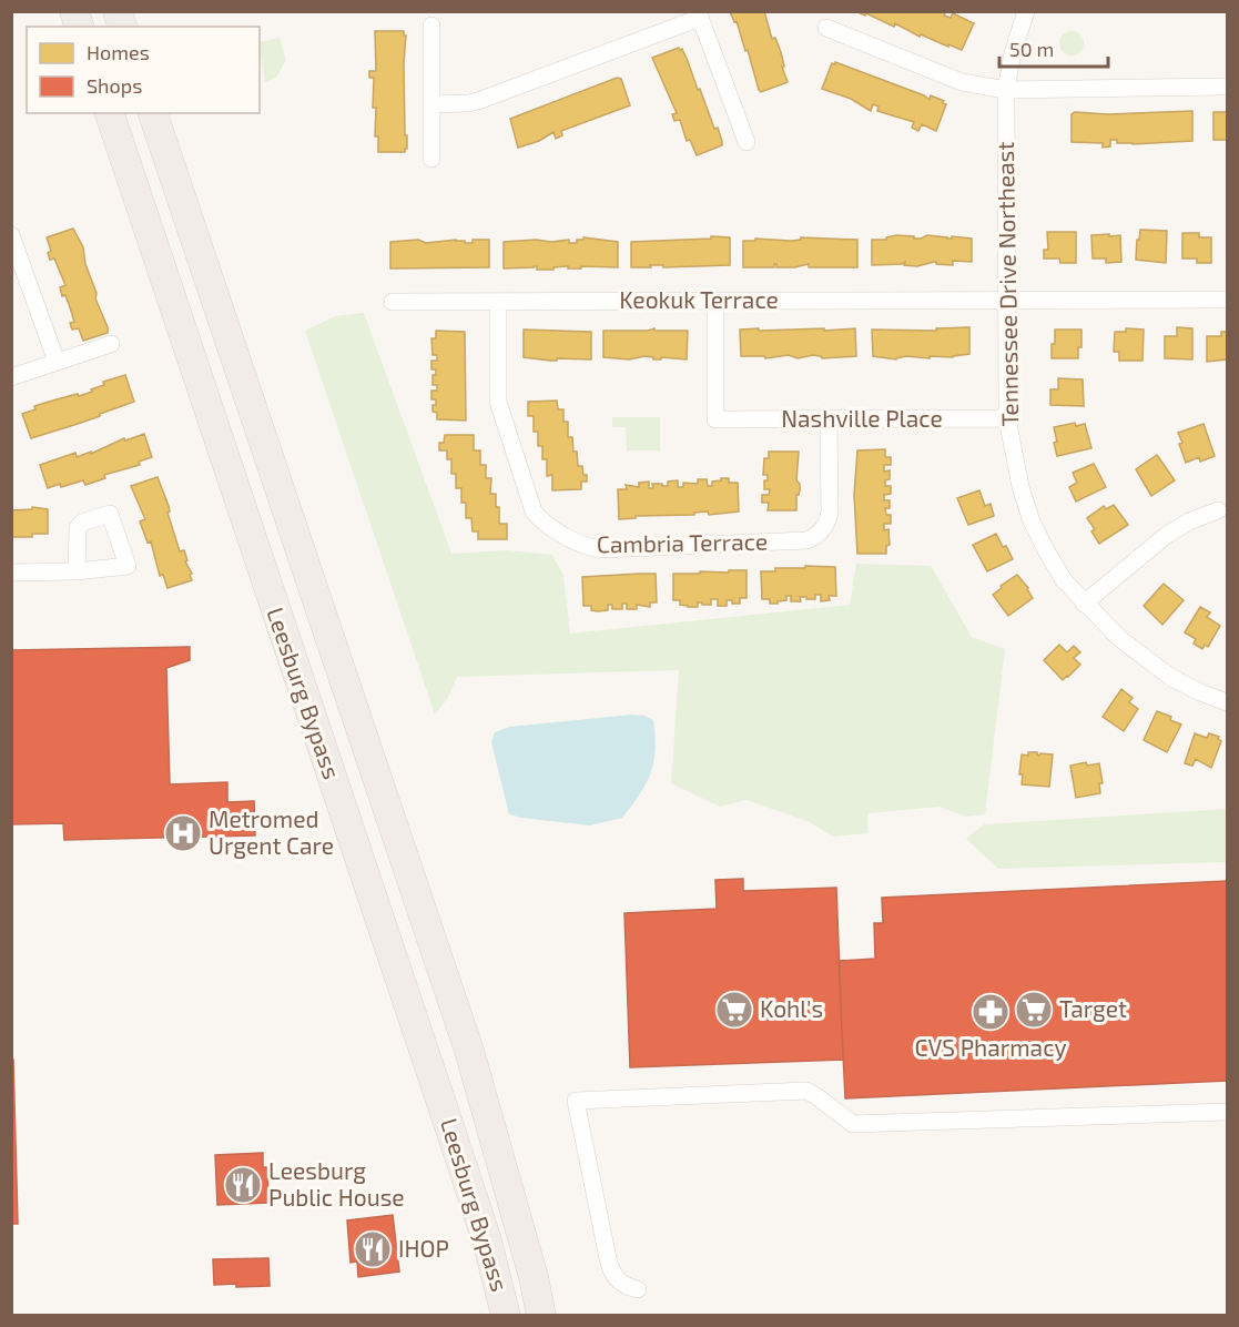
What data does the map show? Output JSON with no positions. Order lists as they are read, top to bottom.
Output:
{
  "streets": {
    "highway": ["Leesburg Bypass"],
    "street": [
      "Tennessee Drive Northeast",
      "Keokuk Terrace",
      "Nashville Place",
      "Cambria Terrace"
    ]
  },
  "crossings": [
    ["Tennessee Drive Northeast", "Keokuk Terrace"],
    ["Tennessee Drive Northeast", "Nashville Place"],
    ["Keokuk Terrace", "Nashville Place"],
    ["Keokuk Terrace", "Cambria Terrace"],
    ["Nashville Place", "Cambria Terrace"]
  ],
  "places": {
    "hospital": ["Metromed Urgent Care"],
    "supermarket": ["Kohl's", "Target"],
    "pharmacy": ["CVS Pharmacy"],
    "restaurant": ["Leesburg Public House", "IHOP"]
  },
  "legend": ["Homes", "Shops"],
  "scale_bar": "50 m"
}
